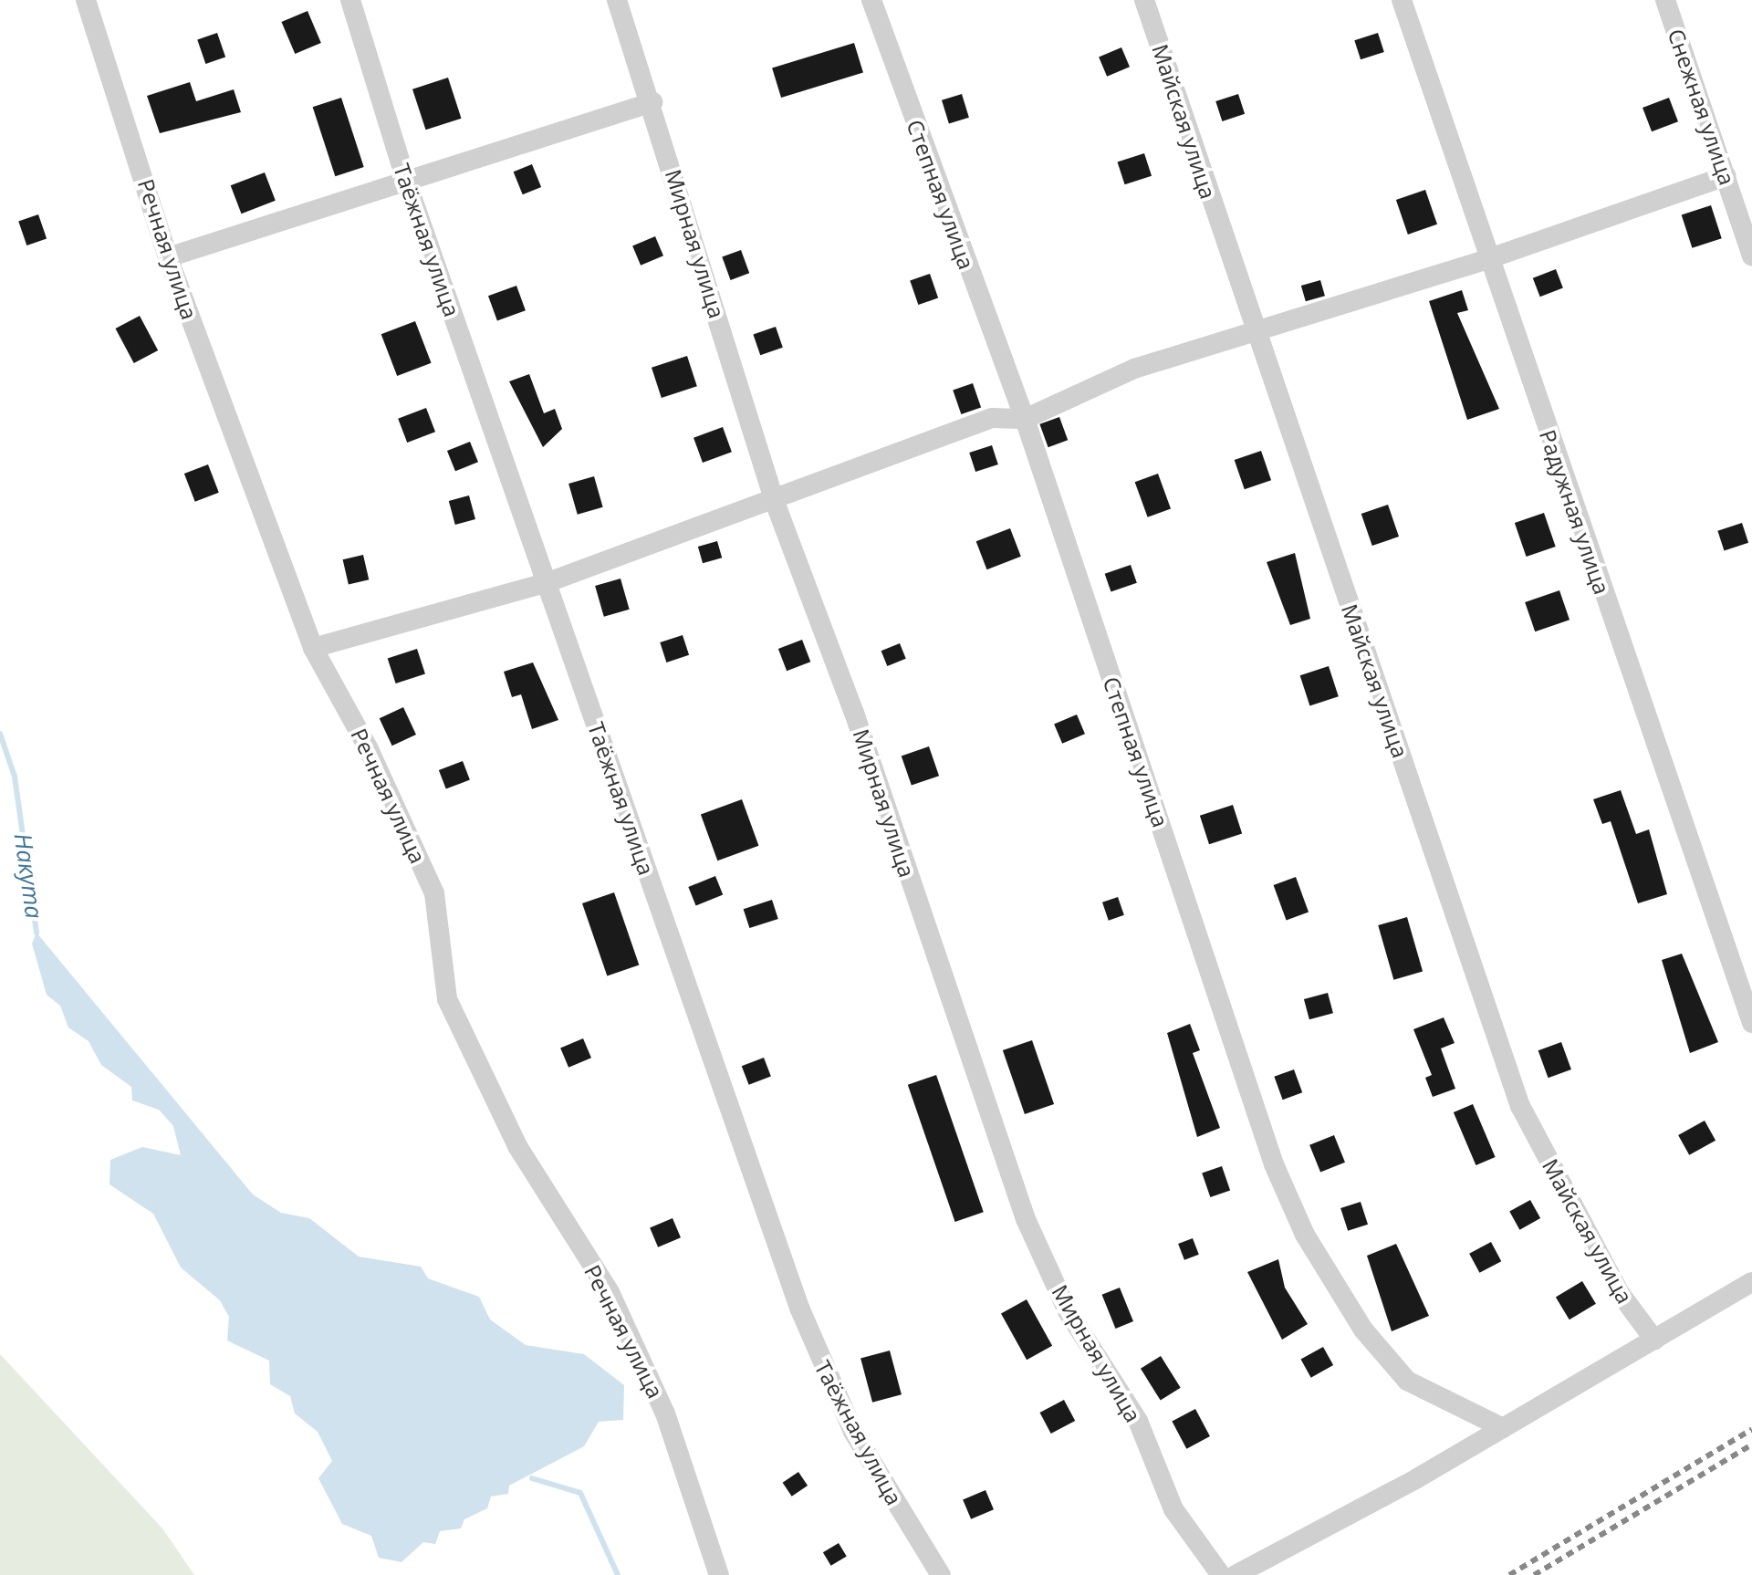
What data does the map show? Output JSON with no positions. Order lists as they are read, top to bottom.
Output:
{
  "streets": {
    "street": [
      "Снежная улица",
      "Майская улица",
      "Степная улица",
      "Таёжная улица",
      "Мирная улица",
      "Речная улица",
      "Радужная улица"
    ]
  },
  "water": ["Накута"]
}
